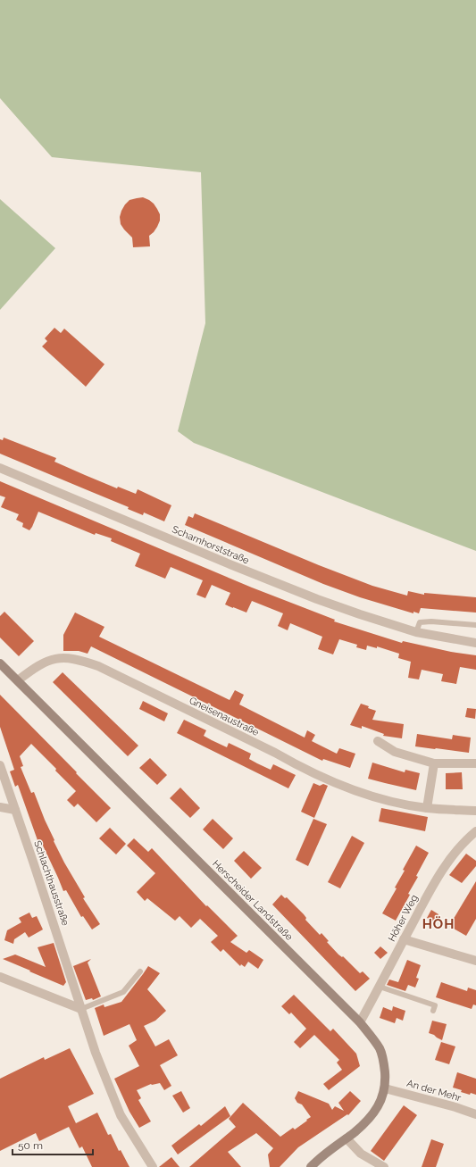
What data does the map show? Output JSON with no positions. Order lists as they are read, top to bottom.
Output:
{
  "streets": {
    "main road": ["Herscheider Landstraße"],
    "street": [
      "Scharnhorststraße",
      "Gneisenaustraße",
      "Schlachthausstraße",
      "Höher Weg",
      "An der Mehr"
    ]
  },
  "crossings": [
    ["Gneisenaustraße", "Herscheider Landstraße"],
    ["Herscheider Landstraße", "Höher Weg"],
    ["Herscheider Landstraße", "An der Mehr"]
  ],
  "districts": ["HÖH"],
  "scale_bar": "50 m"
}
